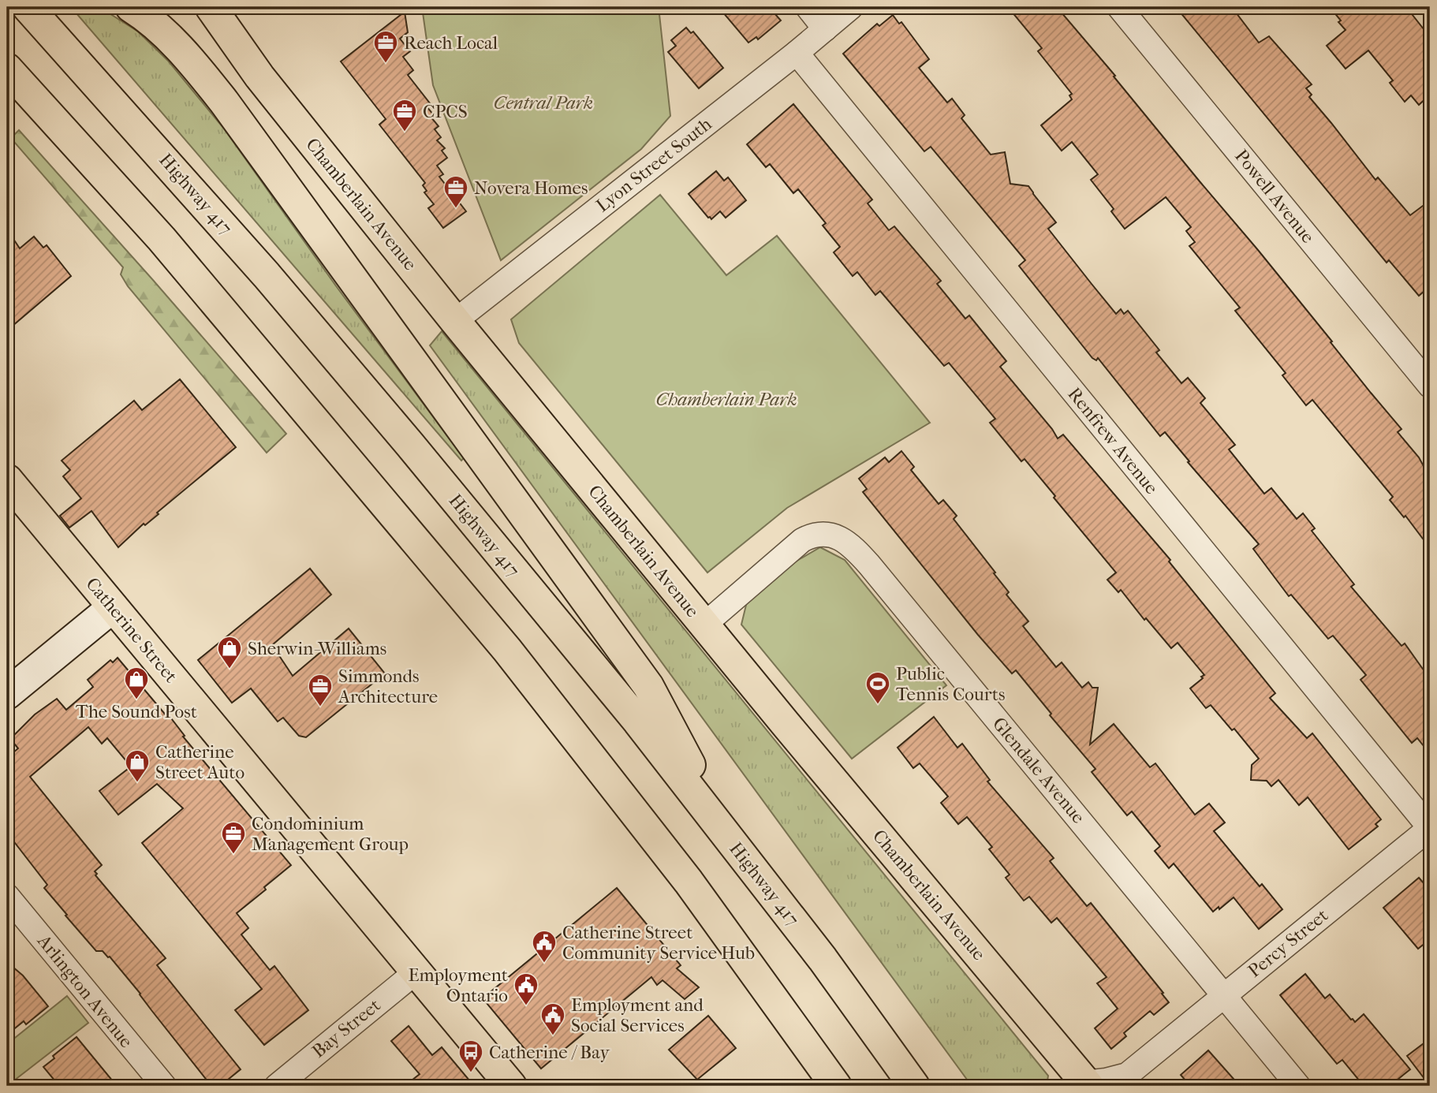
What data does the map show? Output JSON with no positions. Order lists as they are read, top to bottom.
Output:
{
  "streets": {
    "main road": ["Highway 417", "Chamberlain Avenue", "Catherine Street"],
    "street": [
      "Lyon Street South",
      "Powell Avenue",
      "Renfrew Avenue",
      "Glendale Avenue",
      "Percy Street",
      "Arlington Avenue",
      "Bay Street"
    ]
  },
  "crossings": [
    ["Lyon Street South", "Chamberlain Avenue"],
    ["Lyon Street South", "Renfrew Avenue"],
    ["Chamberlain Avenue", "Glendale Avenue"],
    ["Chamberlain Avenue", "Percy Street"],
    ["Renfrew Avenue", "Percy Street"],
    ["Catherine Street", "Bay Street"],
    ["Glendale Avenue", "Percy Street"]
  ],
  "parks": ["Central Park", "Chamberlain Park"],
  "places": {
    "office": [
      "Reach Local",
      "CPCS",
      "Novera Homes",
      "Simmonds Architecture",
      "Condominium Management Group"
    ],
    "shop": ["Sherwin-Williams", "The Sound Post", "Catherine Street Auto"],
    "sports": ["Public Tennis Courts"],
    "public building": ["Catherine Street Community Service Hub", "Employment Ontario", "Employment and Social Services"],
    "bus stop": ["Catherine / Bay"]
  }
}
